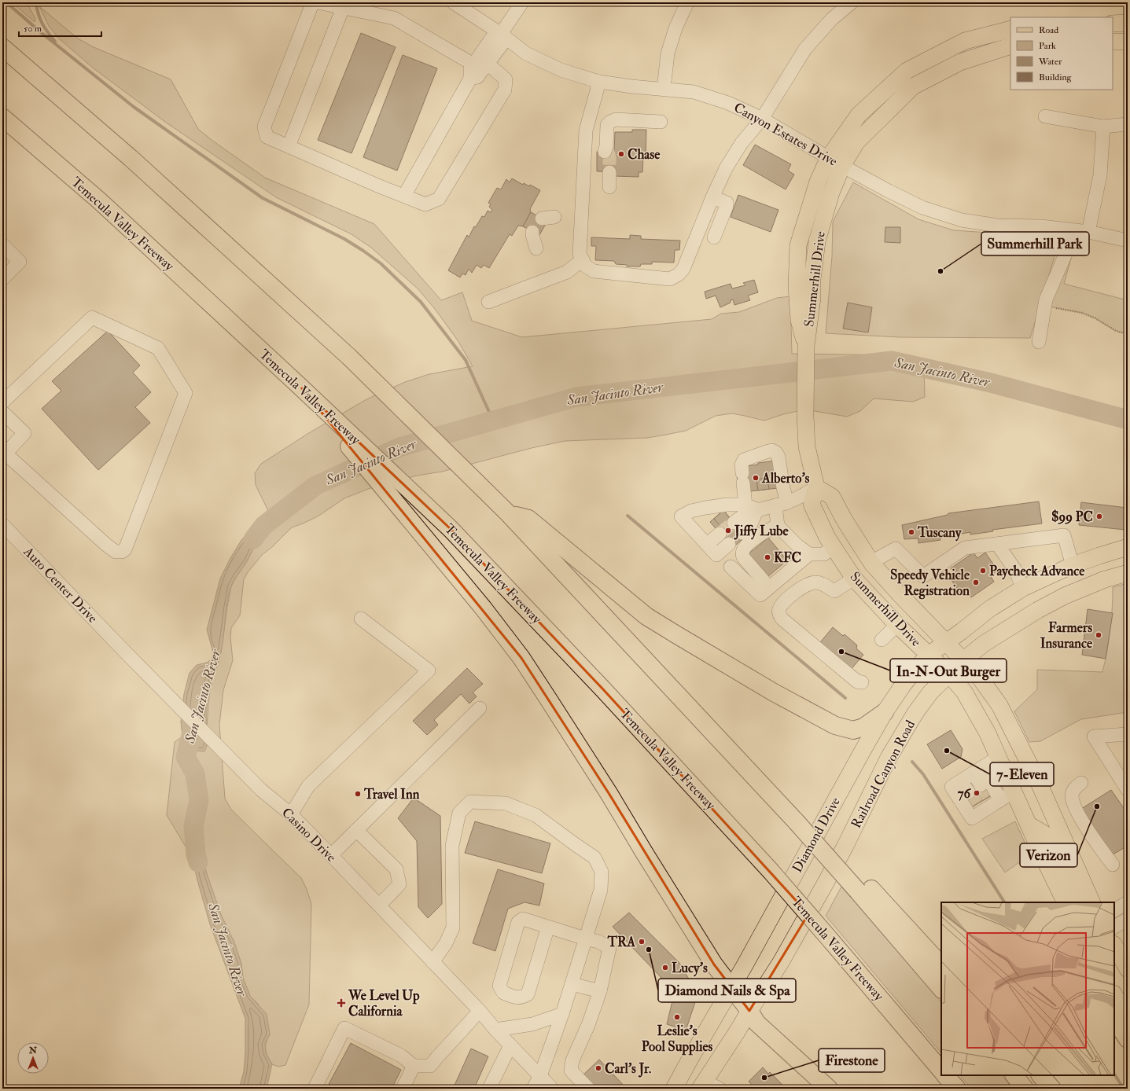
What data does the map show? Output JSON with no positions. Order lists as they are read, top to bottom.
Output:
{
  "streets": {
    "highway": ["Temecula Valley Freeway"],
    "main road": ["Summerhill Drive", "Railroad Canyon Road", "Diamond Drive"],
    "street": ["Canyon Estates Drive", "Auto Center Drive", "Casino Drive"]
  },
  "crossings": [
    ["Canyon Estates Drive", "Summerhill Drive"],
    ["Summerhill Drive", "Railroad Canyon Road"],
    ["Summerhill Drive", "Diamond Drive"],
    ["Auto Center Drive", "Casino Drive"]
  ],
  "water": ["San Jacinto River"],
  "places": {
    "other": [
      "Chase",
      "Summerhill Park",
      "Alberto's",
      "$99 PC",
      "Jiffy Lube",
      "Tuscany",
      "KFC",
      "Paycheck Advance",
      "Speedy Vehicle Registration",
      "Farmers Insurance",
      "In-N-Out Burger",
      "7-Eleven",
      "76",
      "Travel Inn",
      "Verizon",
      "TRA",
      "Diamond Nails & Spa",
      "Lucy's",
      "Leslie's Pool Supplies",
      "Carl's Jr.",
      "Firestone"
    ],
    "health": ["We Level Up California"]
  },
  "legend": [
    "Road",
    "Park",
    "Water",
    "Building"
  ],
  "scale_bar": "50 m",
  "north": "top"
}
